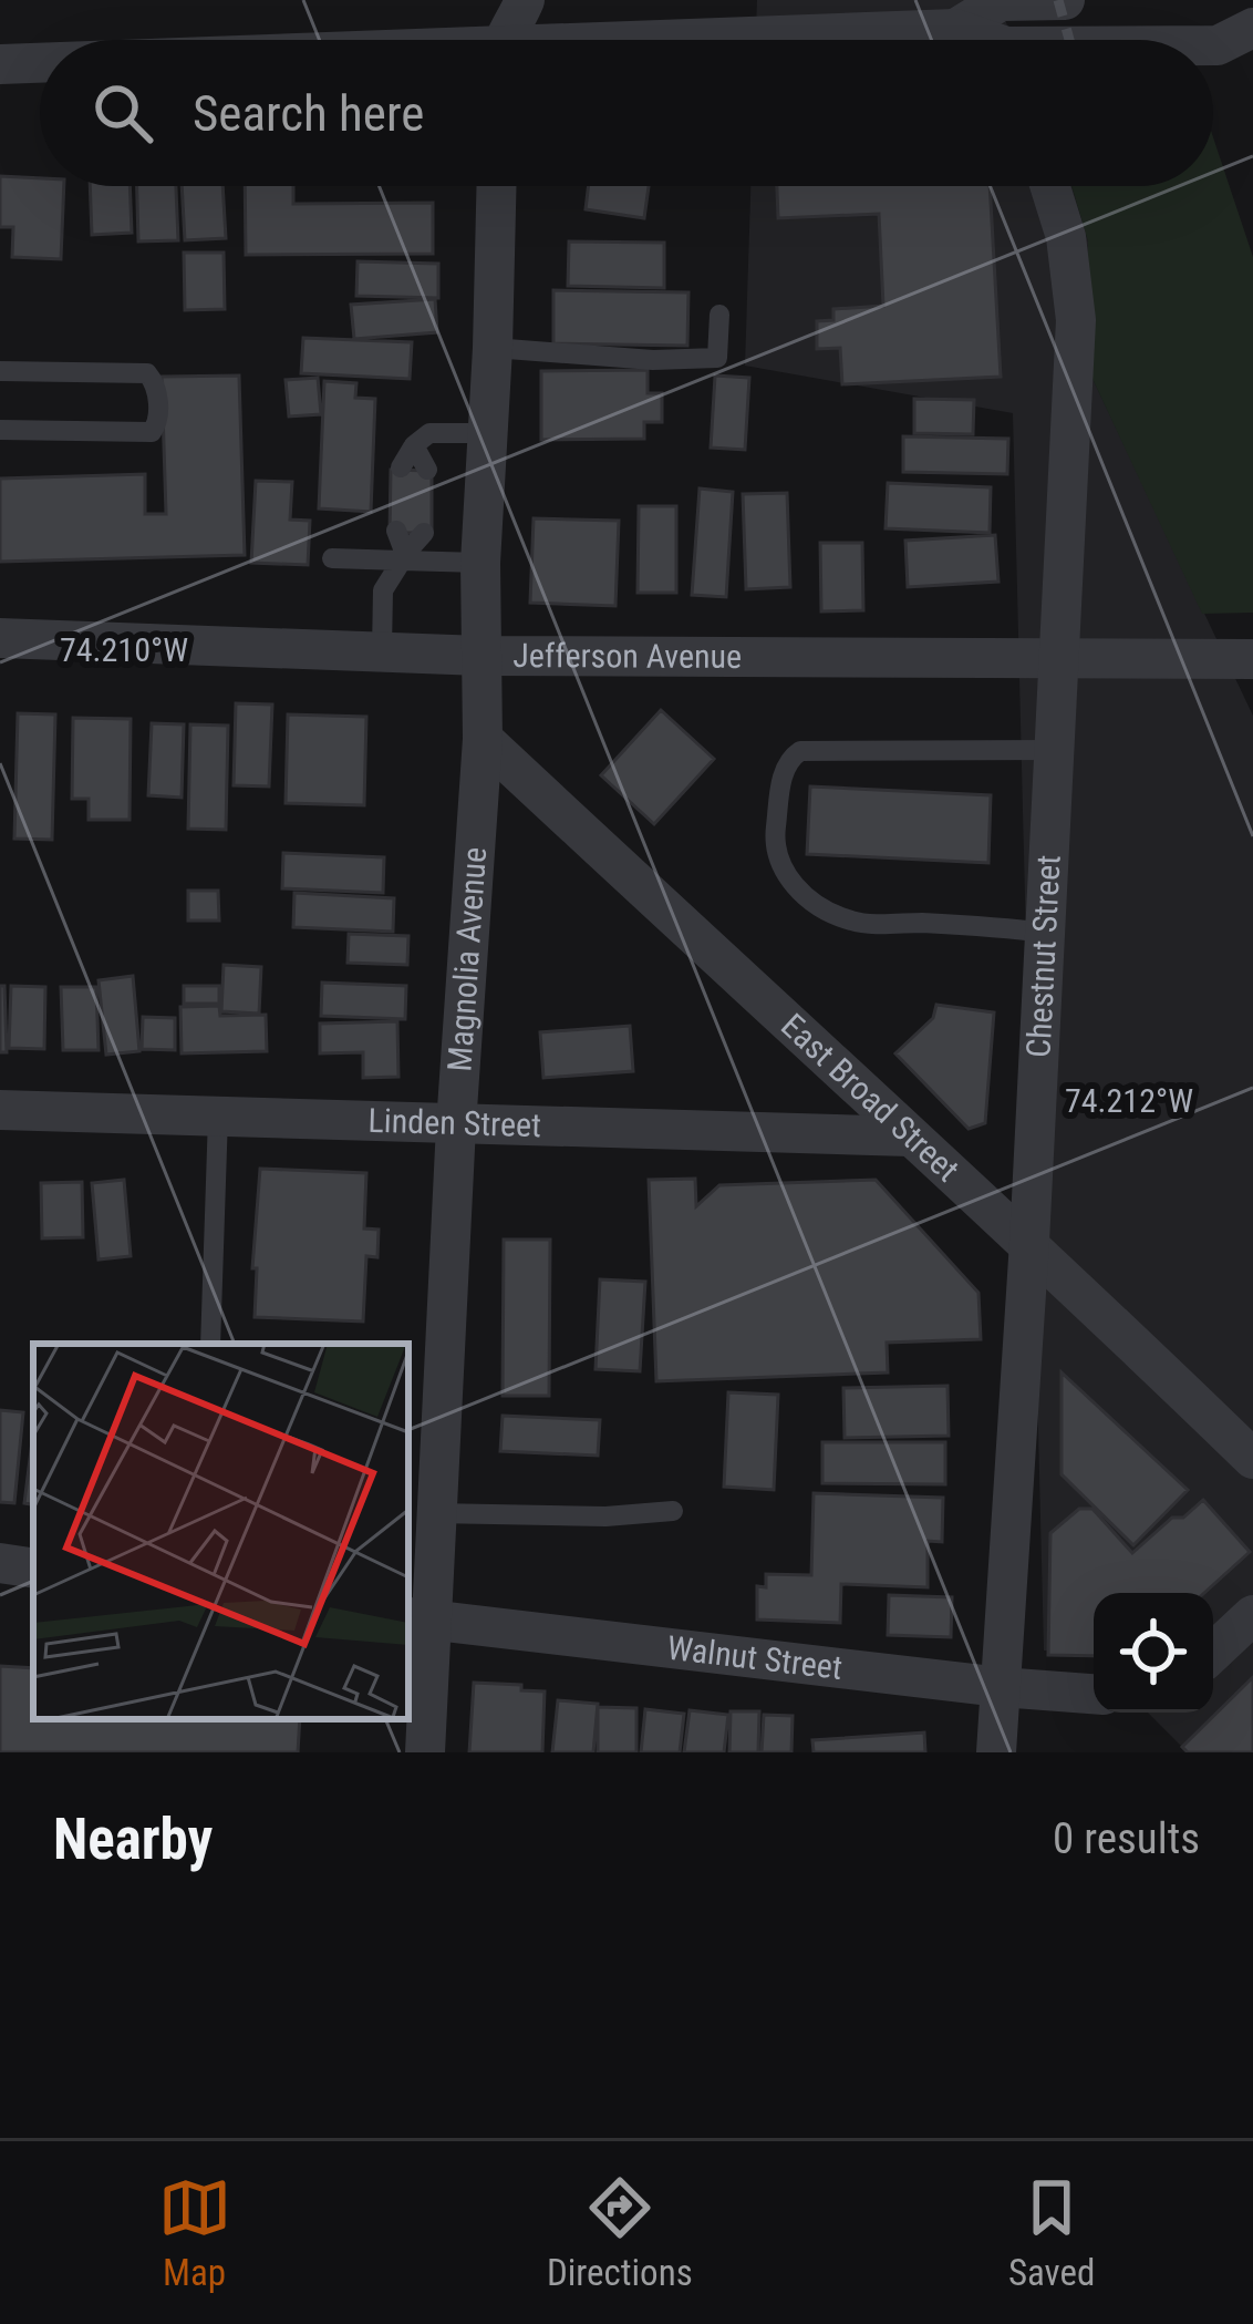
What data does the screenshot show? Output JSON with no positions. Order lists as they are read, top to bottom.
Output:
{
  "streets": {
    "street": [
      "Jefferson Avenue",
      "Chestnut Street",
      "Magnolia Avenue",
      "East Broad Street",
      "Linden Street",
      "Walnut Street"
    ]
  },
  "crossings": [
    ["Jefferson Avenue", "Chestnut Street"],
    ["Jefferson Avenue", "Magnolia Avenue"],
    ["Chestnut Street", "East Broad Street"],
    ["Chestnut Street", "Walnut Street"],
    ["Magnolia Avenue", "East Broad Street"],
    ["Magnolia Avenue", "Linden Street"],
    ["Magnolia Avenue", "Walnut Street"],
    ["East Broad Street", "Linden Street"]
  ],
  "page": {
    "search": "Search here",
    "heading": ["Nearby", "0 results"],
    "nav": ["Map", "Directions", "Saved"]
  },
  "coordinates": ["74.210°W", "74.212°W"]
}
